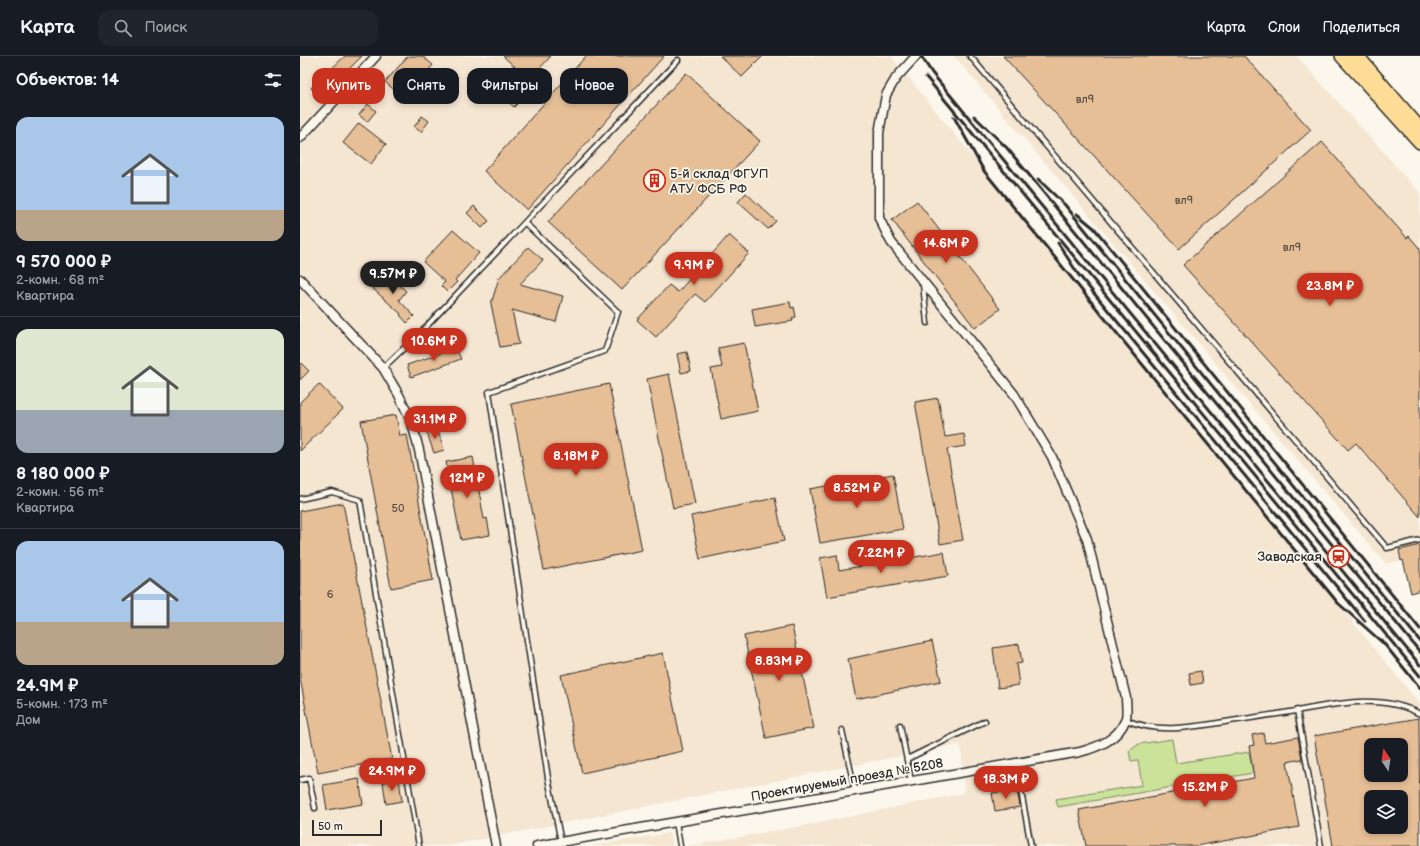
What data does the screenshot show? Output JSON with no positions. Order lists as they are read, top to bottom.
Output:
{
  "streets": {
    "street": ["Проектируемый проезд № 5208"]
  },
  "places": {
    "building": ["5-й склад ФГУП АТУ ФСБ РФ"],
    "station": ["Заводская"]
  },
  "house_numbers": [
    "вл9",
    "вл9",
    "вл9",
    "50",
    "6"
  ],
  "scale_bar": "50 m",
  "north": "top",
  "page": {
    "header": "Карта",
    "search": "Поиск",
    "nav": ["Карта", "Слои", "Поделиться"],
    "heading": "Объектов: 14",
    "chip": [
      "Купить",
      "Снять",
      "Фильтры",
      "Новое"
    ],
    "list": [
      {
        "name": "9 570 000 ₽",
        "note": "2-комн. · 68 m² · Квартира"
      },
      {
        "name": "8 180 000 ₽",
        "note": "2-комн. · 56 m² · Квартира"
      },
      {
        "name": "24.9M ₽",
        "note": "5-комн. · 173 m² · Дом"
      }
    ],
    "price": [
      "14.6M ₽",
      "9.9M ₽",
      "9.57M ₽",
      "23.8M ₽",
      "10.6M ₽",
      "31.1M ₽",
      "8.18M ₽",
      "12M ₽",
      "8.52M ₽",
      "7.22M ₽",
      "8.83M ₽",
      "24.9M ₽",
      "18.3M ₽",
      "15.2M ₽"
    ],
    "scale": "50 m"
  }
}
